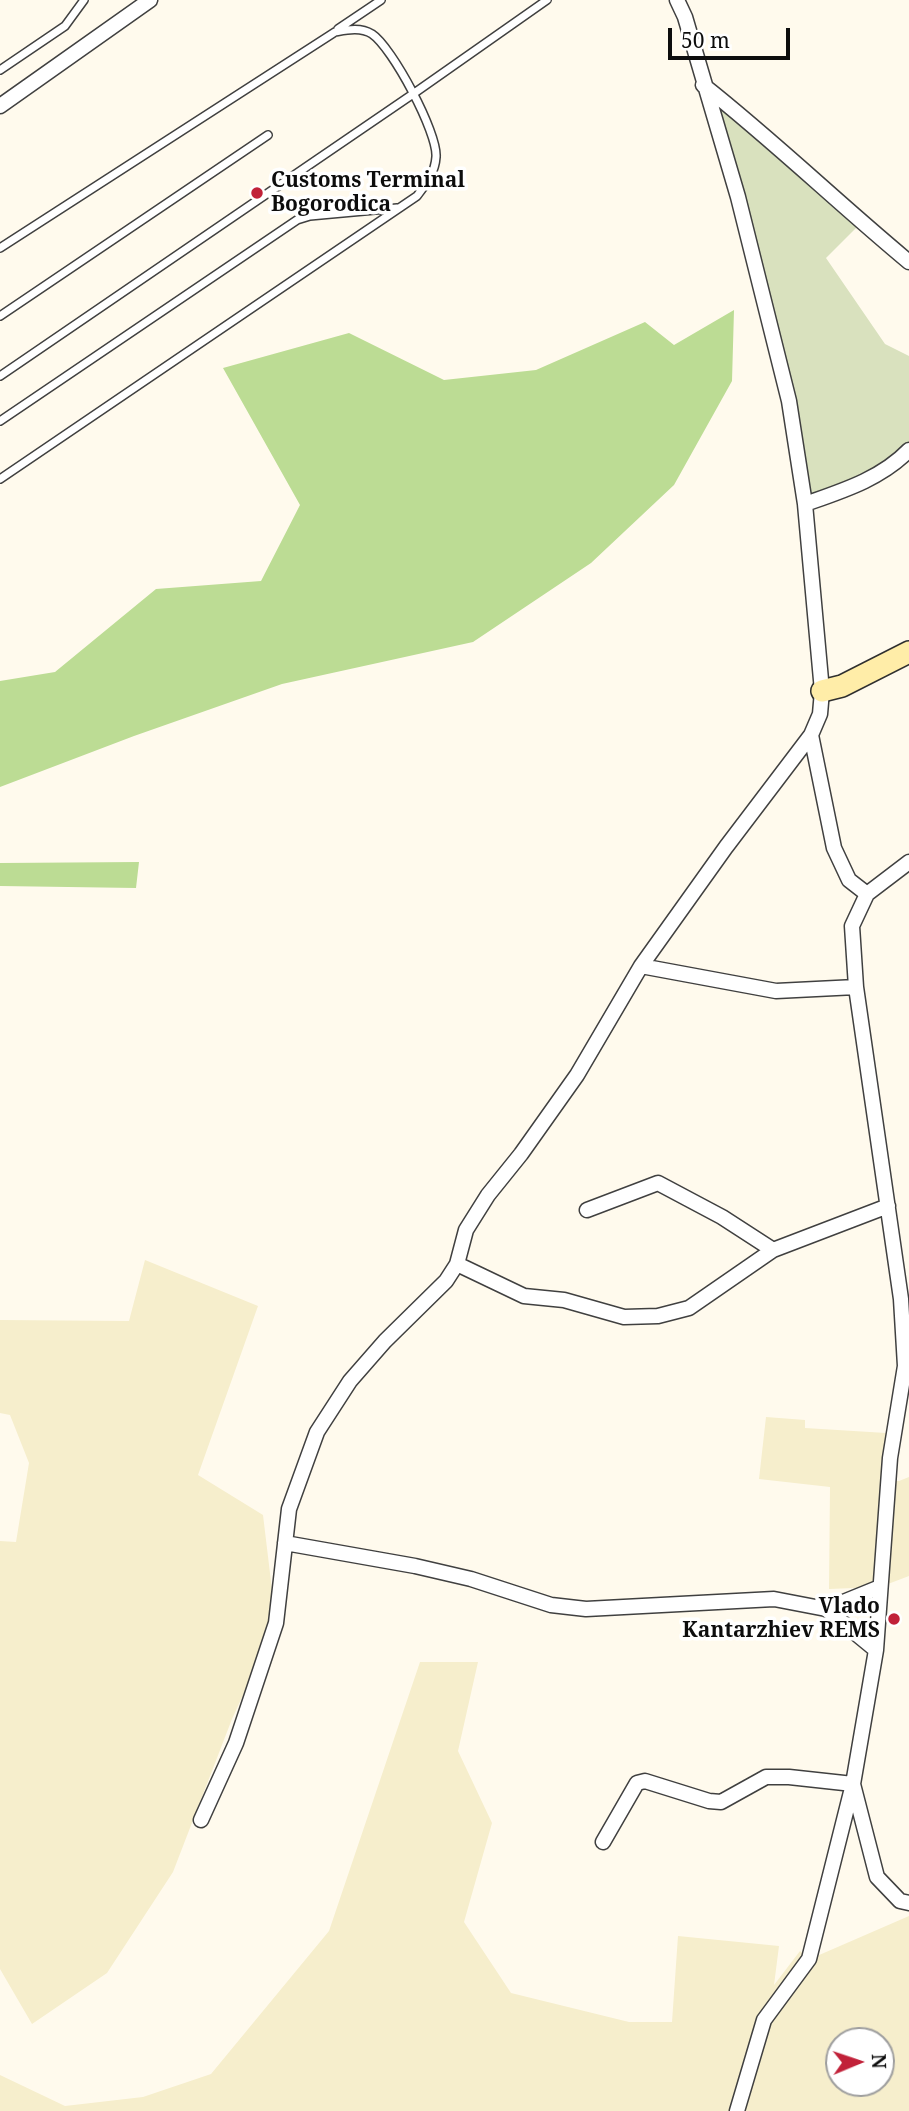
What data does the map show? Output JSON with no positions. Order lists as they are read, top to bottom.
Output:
{
  "places": ["Customs Terminal Bogorodica", "Vlado Kantarzhiev REMS"],
  "scale_bar": "50 m",
  "north": "right"
}
